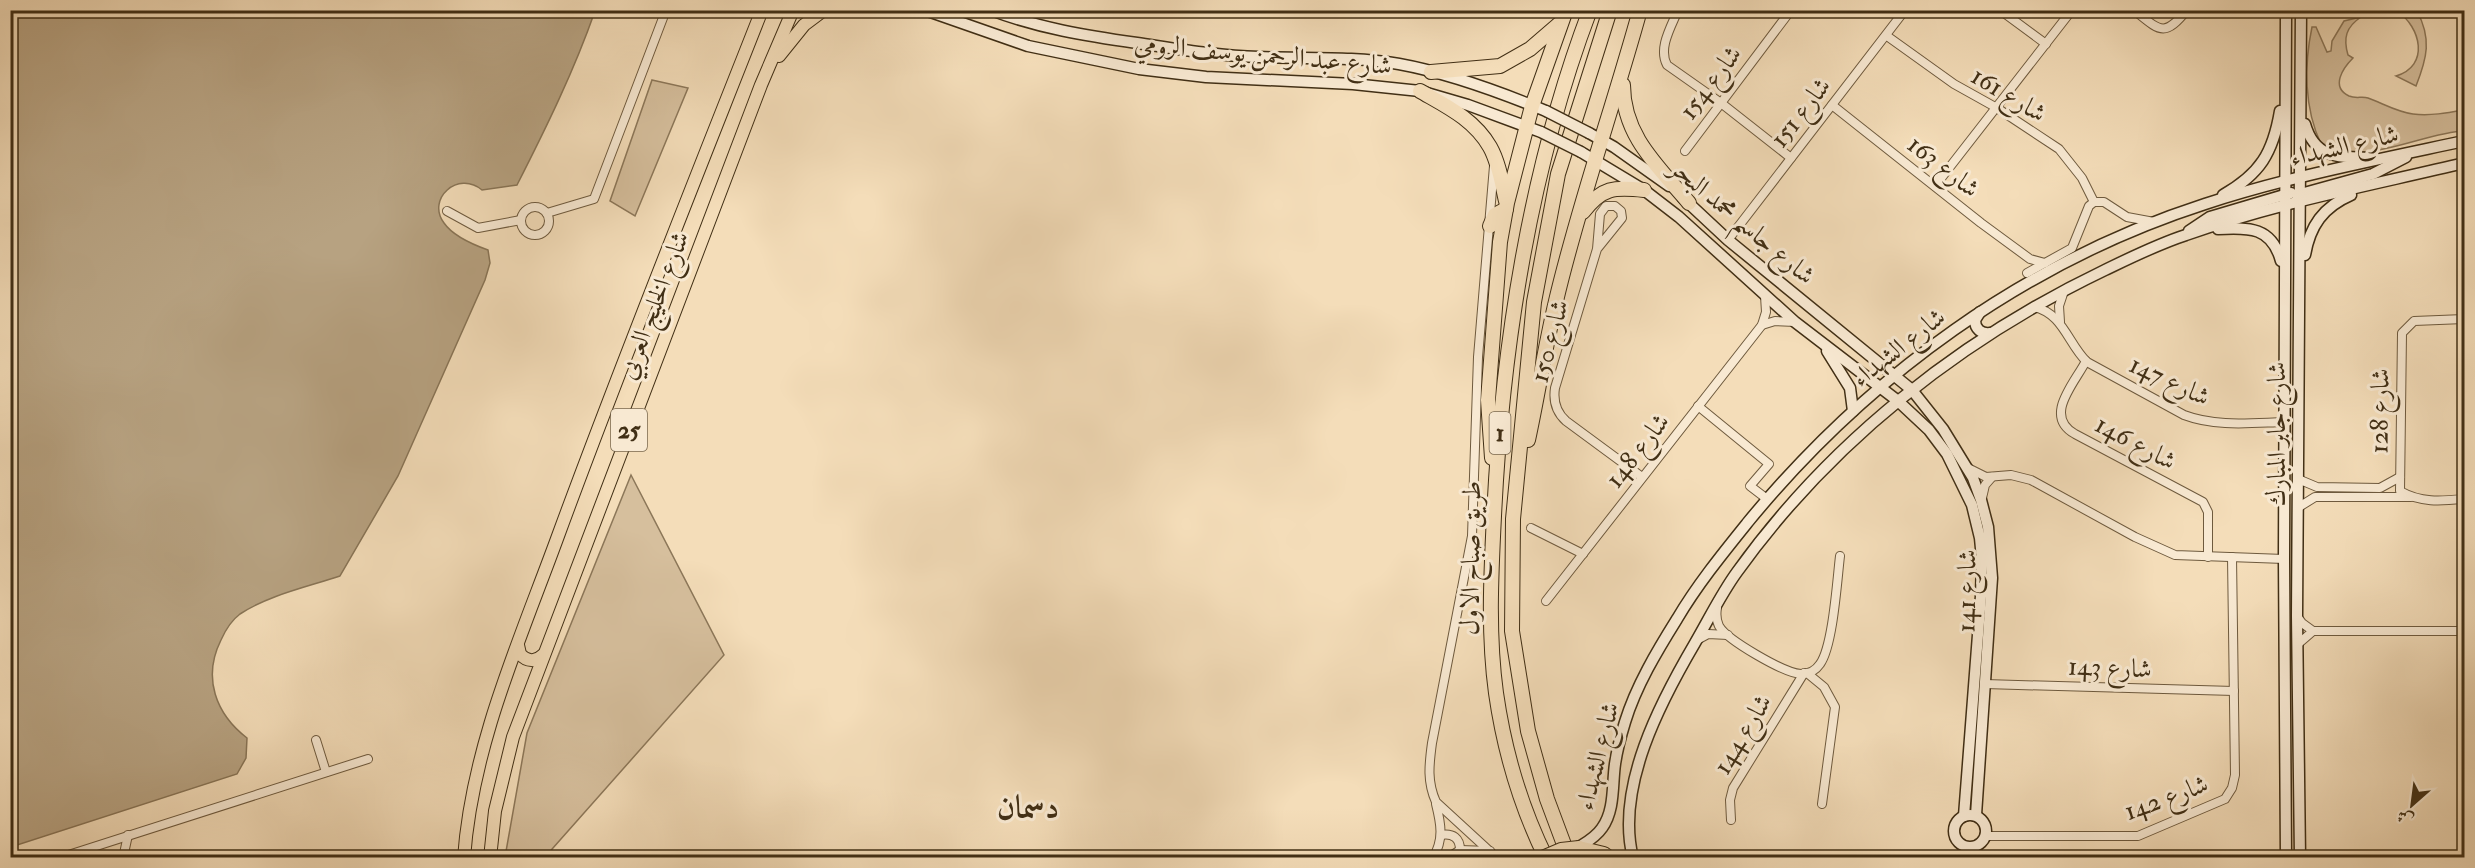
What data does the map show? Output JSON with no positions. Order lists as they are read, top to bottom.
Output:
{
  "streets": {
    "highway": ["1", "طريق صباح الاول"],
    "main road": [
      "شارع عبد الرحمن يوسف الرومي",
      "شارع الشهداء",
      "شارع جاسم محمد البحر",
      "شارع الخليج العربي",
      "25",
      "شارع جابر المبارك",
      "شارع 141"
    ],
    "street": [
      "شارع 154",
      "شارع 161",
      "شارع 151",
      "شارع 163",
      "شارع 150",
      "شارع 147",
      "شارع 128",
      "شارع 146",
      "شارع 148",
      "شارع 143",
      "شارع 144",
      "شارع 142"
    ]
  },
  "crossings": [
    ["شارع عبد الرحمن يوسف الرومي", "شارع جاسم محمد البحر"],
    ["شارع 161", "شارع 151"],
    ["شارع 151", "شارع 163"],
    ["شارع 151", "شارع جاسم محمد البحر"],
    ["شارع الشهداء", "شارع جاسم محمد البحر"],
    ["شارع الشهداء", "شارع 147"],
    ["شارع الشهداء", "شارع جابر المبارك"],
    ["شارع الشهداء", "طريق صباح الاول"],
    ["شارع الشهداء", "شارع 141"],
    ["شارع جاسم محمد البحر", "شارع 141"],
    ["شارع 150", "شارع 148"],
    ["شارع 147", "شارع جابر المبارك"],
    ["شارع 147", "شارع 146"],
    ["شارع 141", "شارع 143"],
    ["شارع 141", "شارع 142"],
    ["شارع 143", "شارع 142"]
  ],
  "districts": ["دسمان"],
  "north": "bottom left"
}
